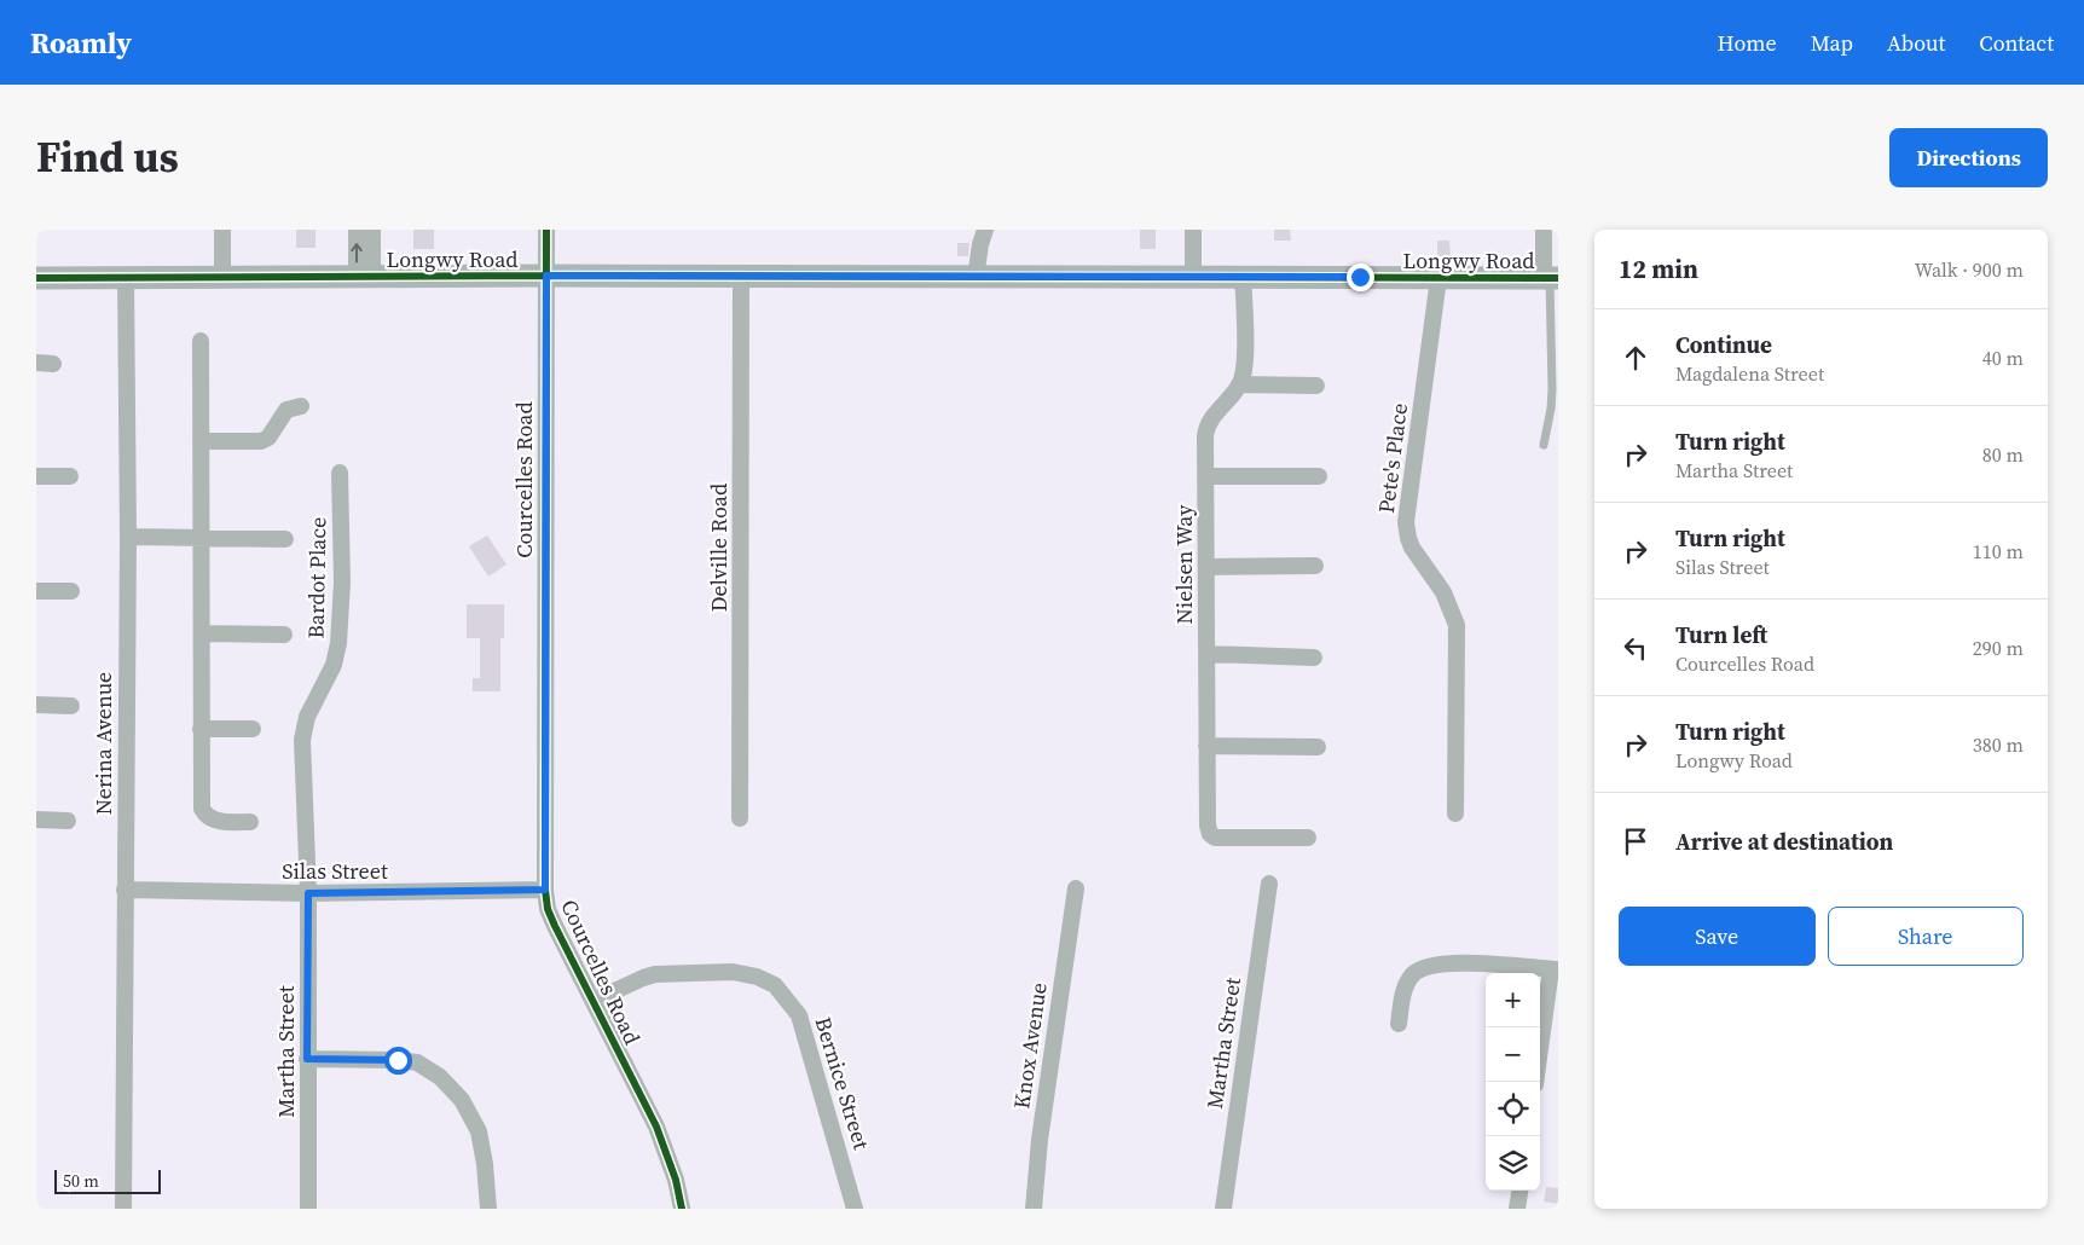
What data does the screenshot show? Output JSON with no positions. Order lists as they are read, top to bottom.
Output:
{
  "streets": {
    "street": [
      "Longwy Road",
      "Pete's Place",
      "Courcelles Road",
      "Delville Road",
      "Nielsen Way",
      "Bardot Place",
      "Nerina Avenue",
      "Silas Street",
      "Martha Street",
      "Knox Avenue",
      "Bernice Street"
    ]
  },
  "crossings": [
    ["Longwy Road", "Pete's Place"],
    ["Longwy Road", "Courcelles Road"],
    ["Longwy Road", "Delville Road"],
    ["Longwy Road", "Nielsen Way"],
    ["Longwy Road", "Nerina Avenue"],
    ["Courcelles Road", "Silas Street"],
    ["Courcelles Road", "Bernice Street"],
    ["Bardot Place", "Silas Street"],
    ["Bardot Place", "Martha Street"],
    ["Nerina Avenue", "Silas Street"],
    ["Silas Street", "Martha Street"]
  ],
  "scale_bar": "50 m",
  "page": {
    "header": "Roamly",
    "nav": [
      "Home",
      "Map",
      "About",
      "Contact"
    ],
    "title": "Find us",
    "buttons": [
      "Directions",
      ["Save", "Share"]
    ],
    "heading": ["12 min", "Walk · 900 m"],
    "list": [
      ["Continue", "Magdalena Street", "40 m"],
      ["Turn right", "Martha Street", "80 m"],
      ["Turn right", "Silas Street", "110 m"],
      ["Turn left", "Courcelles Road", "290 m"],
      ["Turn right", "Longwy Road", "380 m"],
      "Arrive at destination"
    ],
    "map_buttons": ["+", "−"],
    "scale": "50 m"
  }
}
